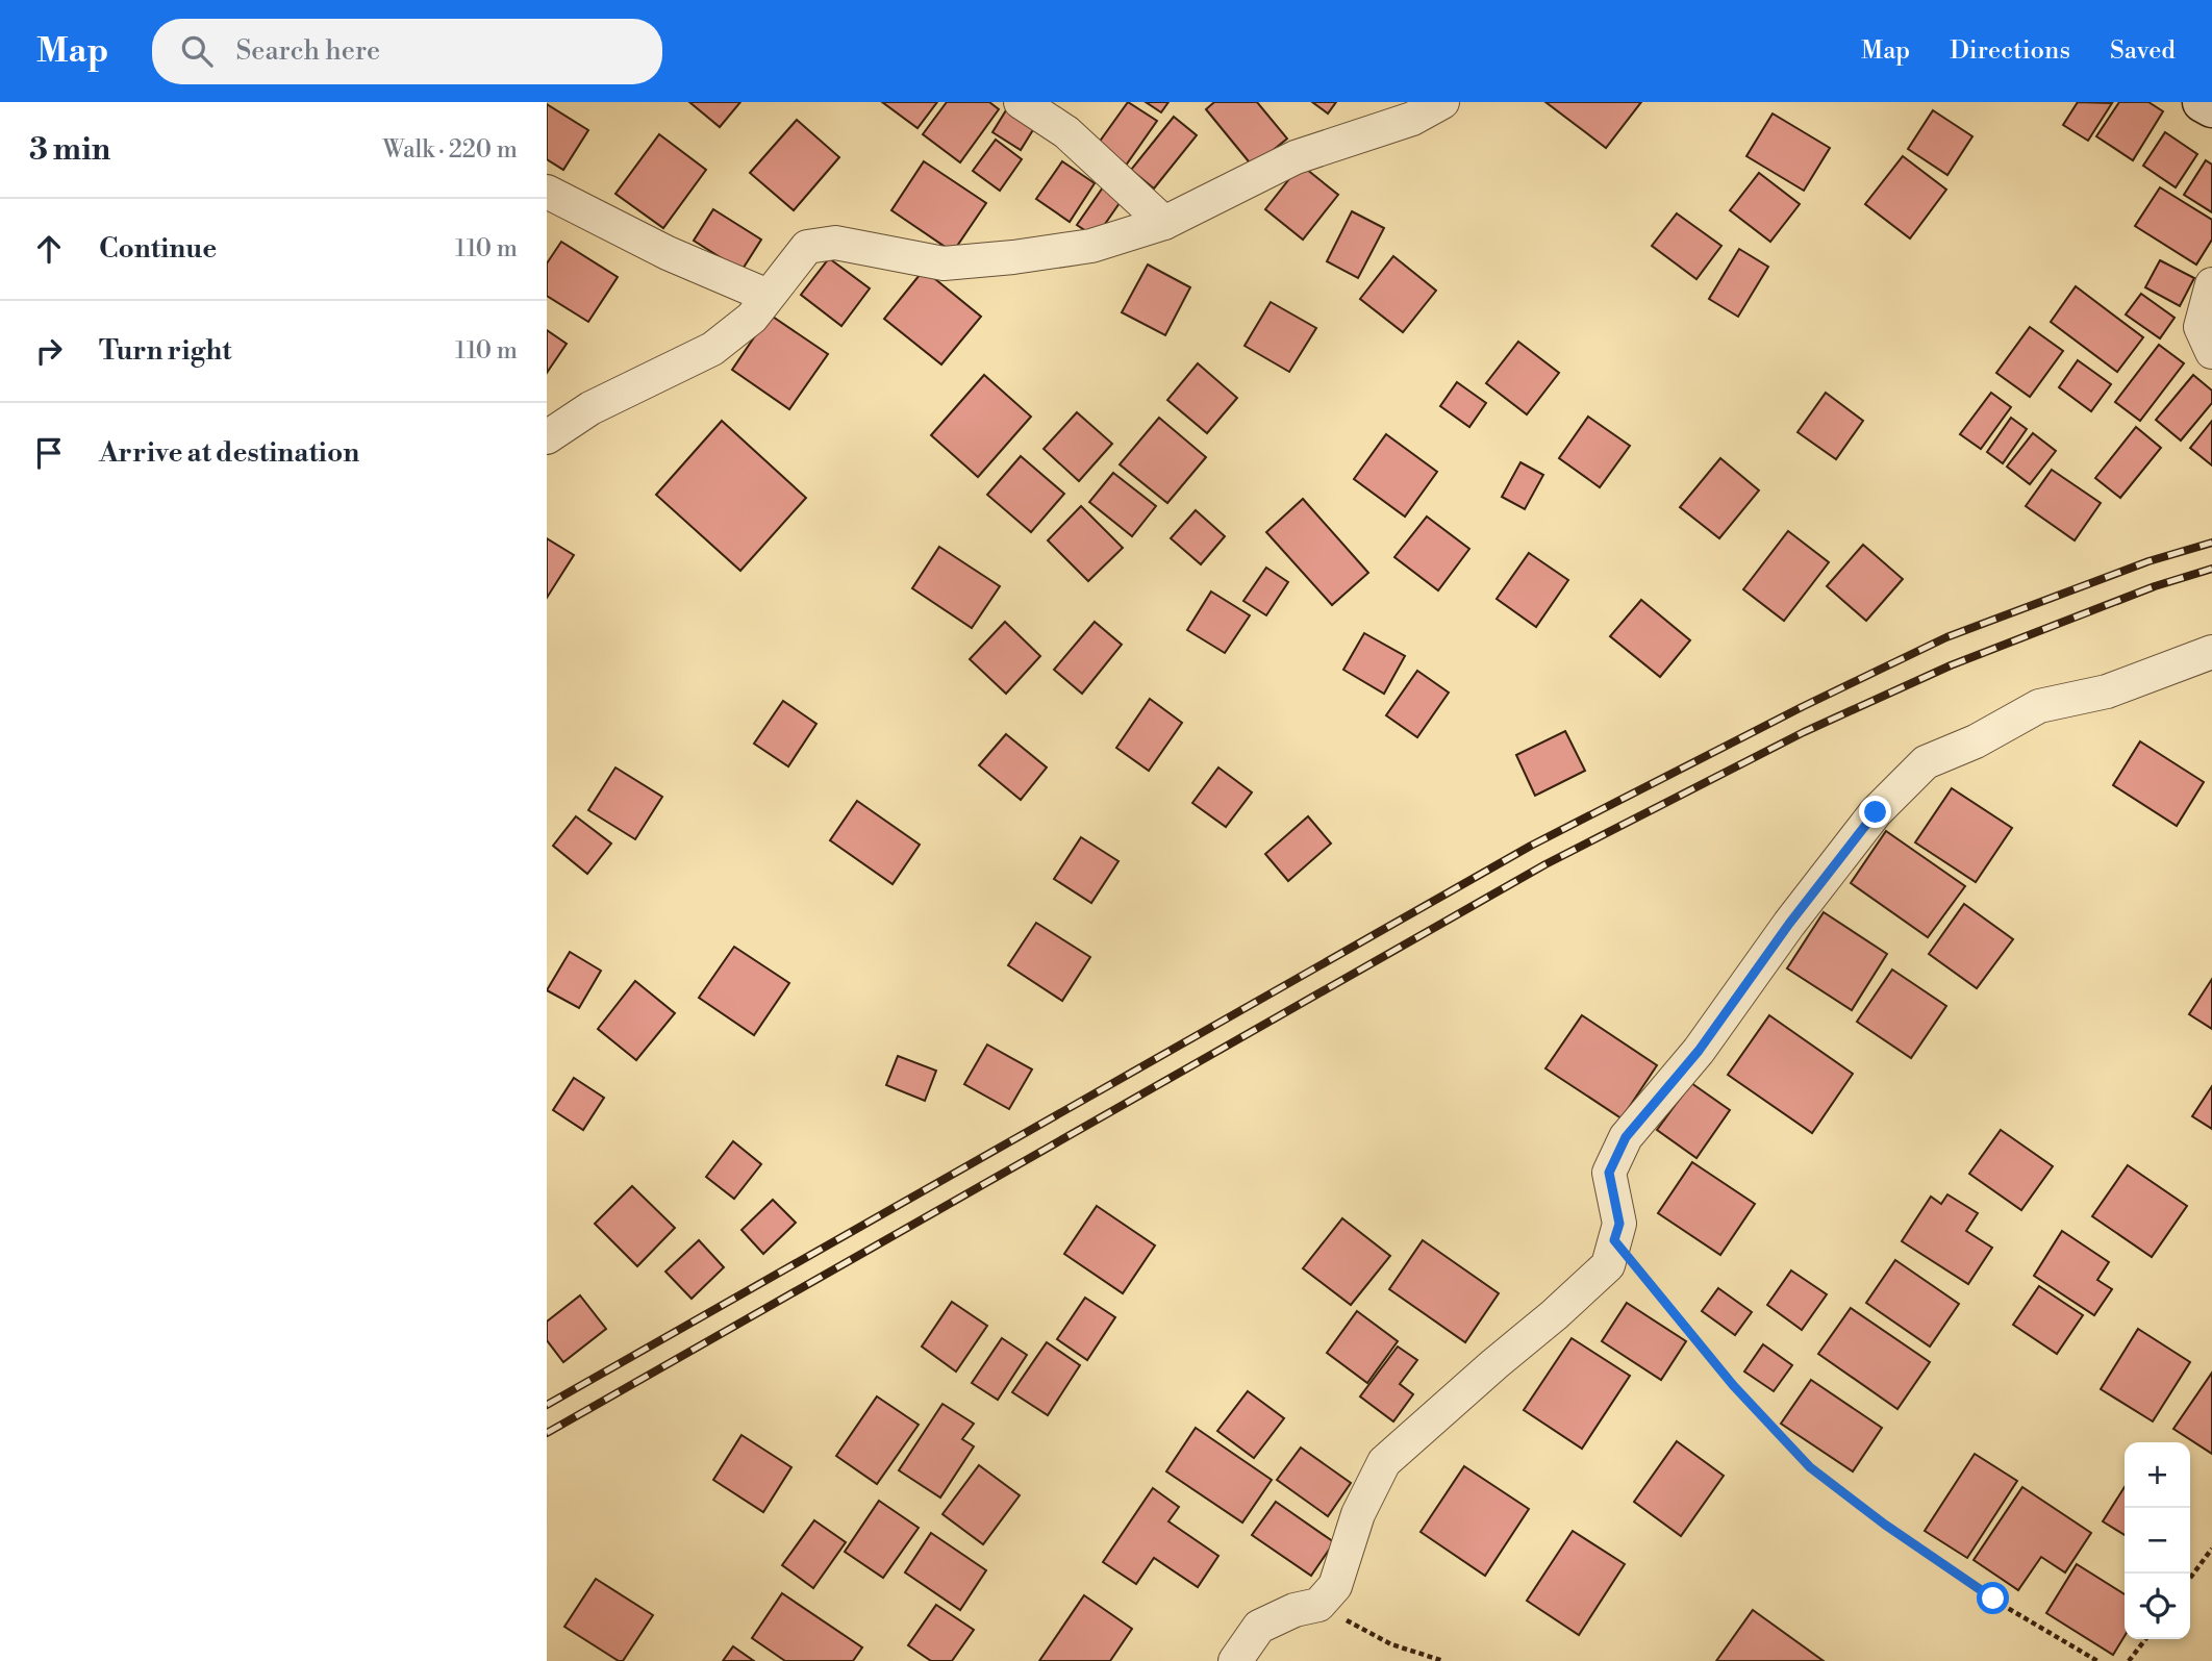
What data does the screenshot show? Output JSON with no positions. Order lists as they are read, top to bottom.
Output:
{
  "page": {
    "header": "Map",
    "search": "Search here",
    "nav": ["Map", "Directions", "Saved"],
    "heading": ["3 min", "Walk · 220 m"],
    "list": [
      ["Continue", "110 m"],
      ["Turn right", "110 m"],
      "Arrive at destination"
    ],
    "map_buttons": ["+", "−"]
  }
}
